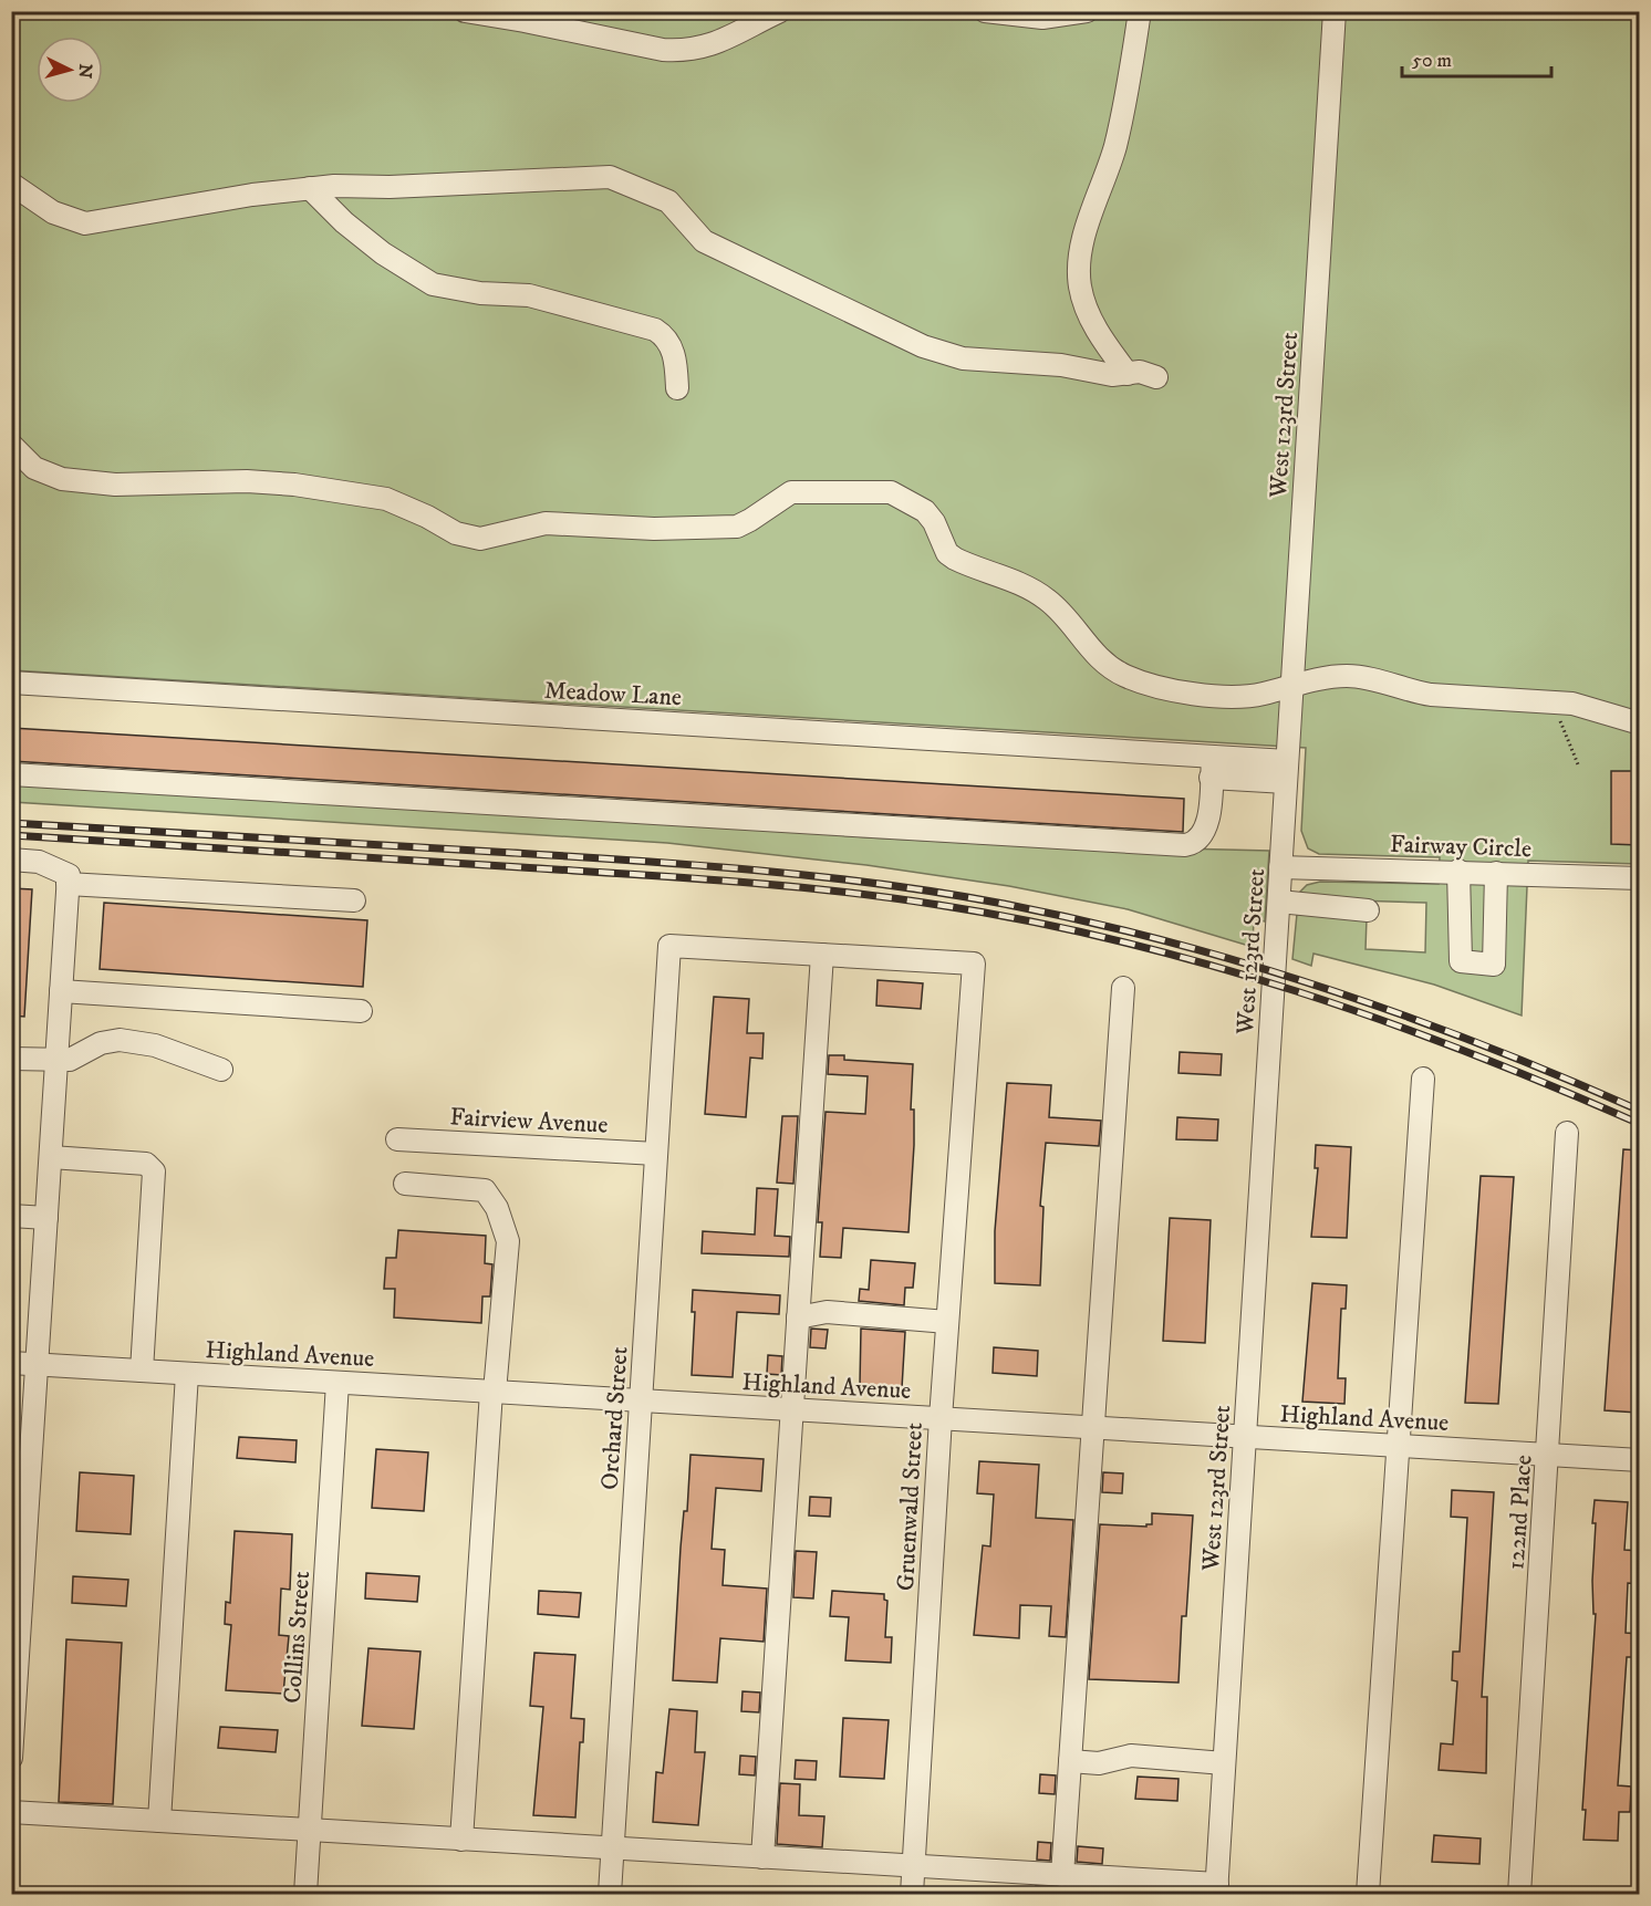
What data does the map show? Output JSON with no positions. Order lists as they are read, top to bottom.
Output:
{
  "streets": {
    "street": [
      "West 123rd Street",
      "Meadow Lane",
      "Fairway Circle",
      "Fairview Avenue",
      "Highland Avenue",
      "Orchard Street",
      "Gruenwald Street",
      "122nd Place",
      "Collins Street"
    ]
  },
  "crossings": [
    ["West 123rd Street", "Meadow Lane"],
    ["West 123rd Street", "Fairway Circle"],
    ["West 123rd Street", "Highland Avenue"],
    ["Fairview Avenue", "Orchard Street"],
    ["Highland Avenue", "Orchard Street"],
    ["Highland Avenue", "Gruenwald Street"],
    ["Highland Avenue", "122nd Place"],
    ["Highland Avenue", "Collins Street"],
    ["Orchard Street", "Gruenwald Street"]
  ],
  "scale_bar": "50 m",
  "north": "right"
}
